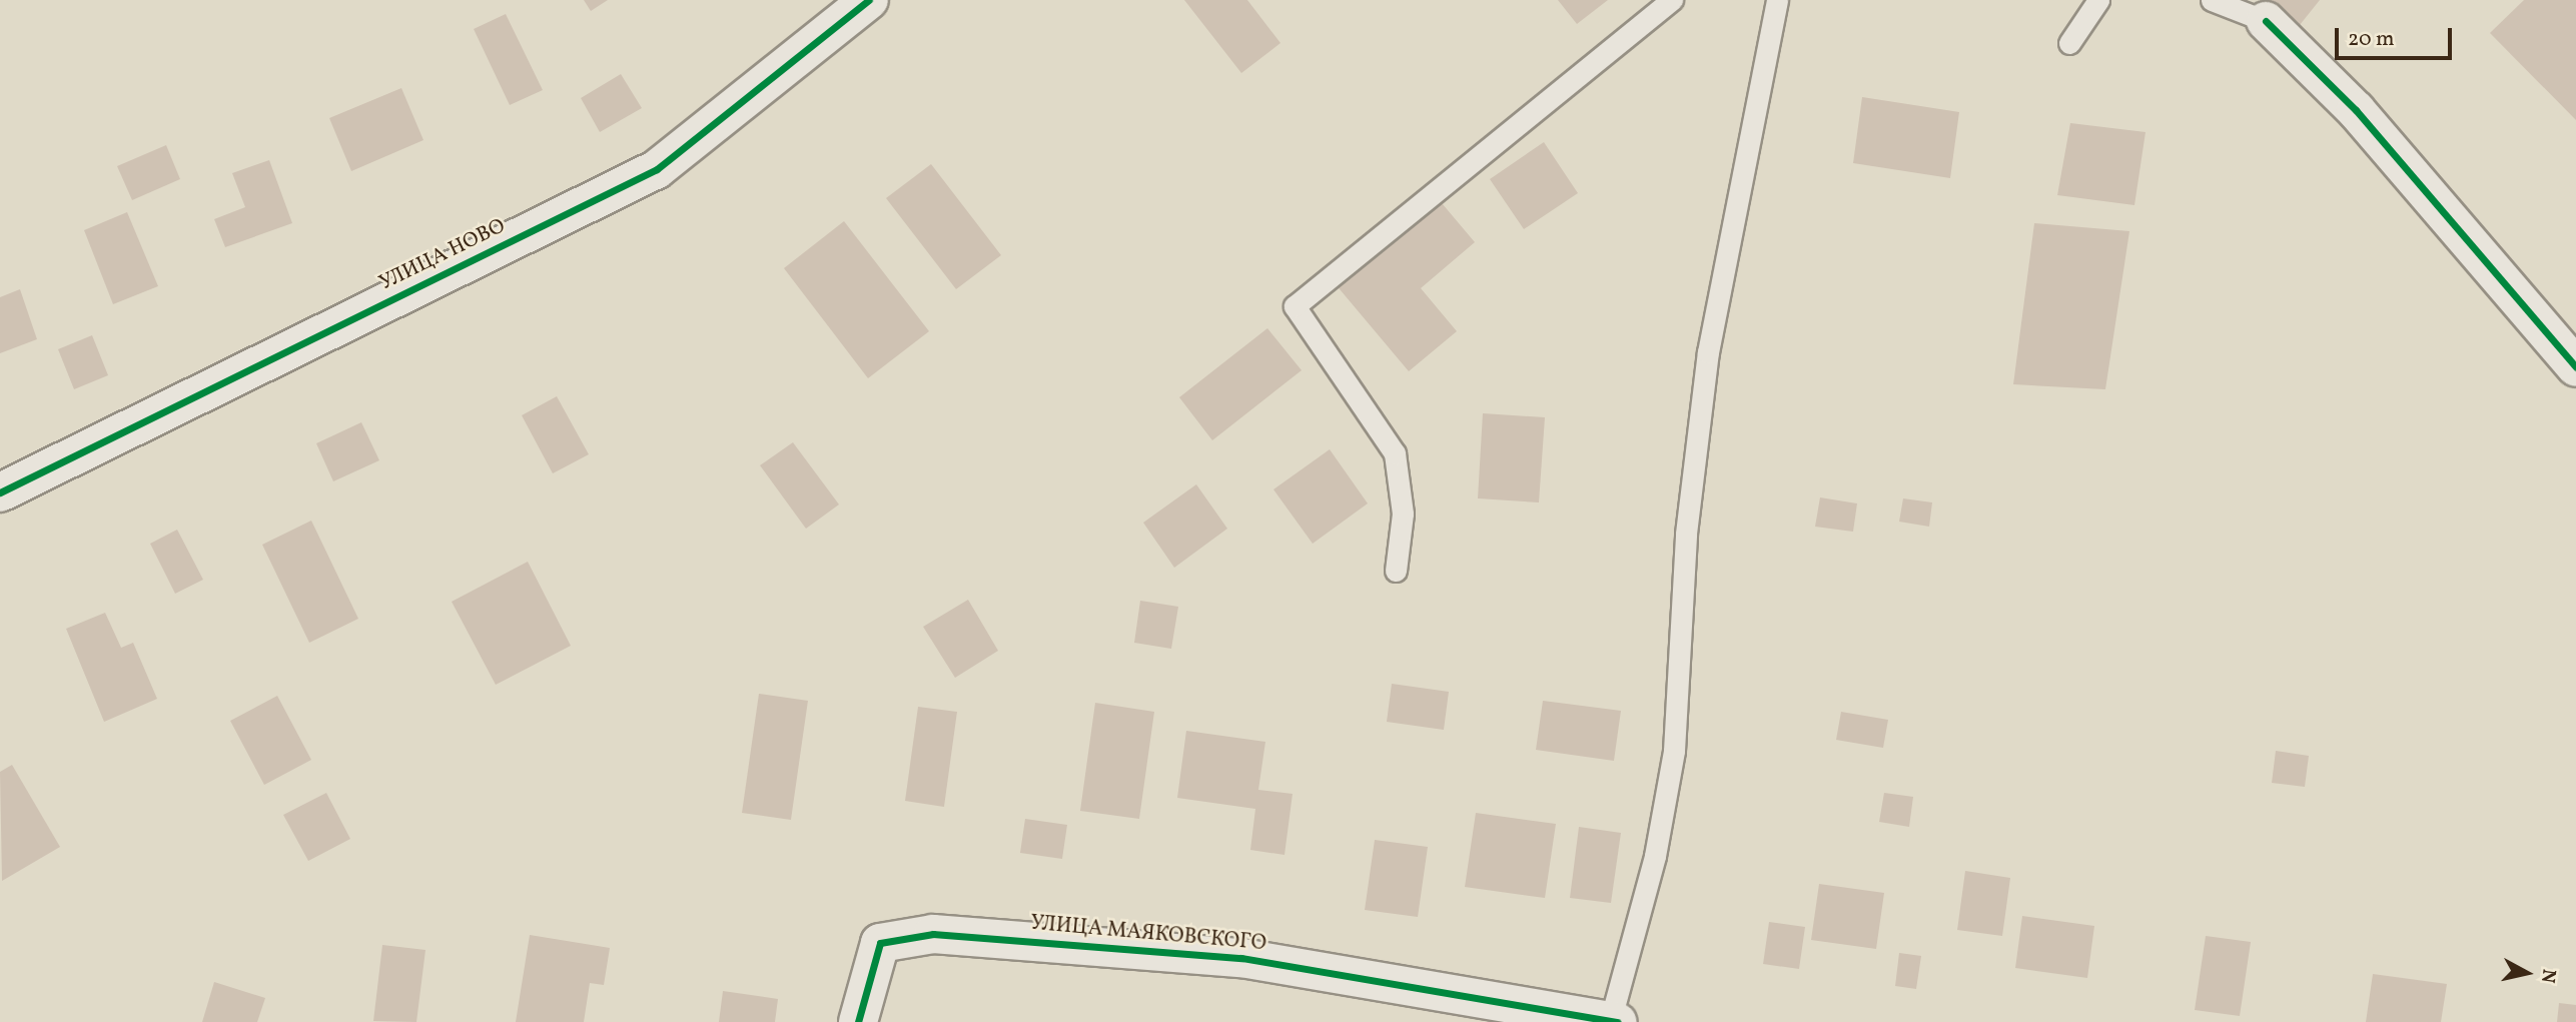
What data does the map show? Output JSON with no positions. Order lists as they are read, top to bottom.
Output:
{
  "streets": {
    "street": ["УЛИЦА НОВО", "УЛИЦА МАЯКОВСКОГО"]
  },
  "scale_bar": "20 m",
  "north": "right"
}
